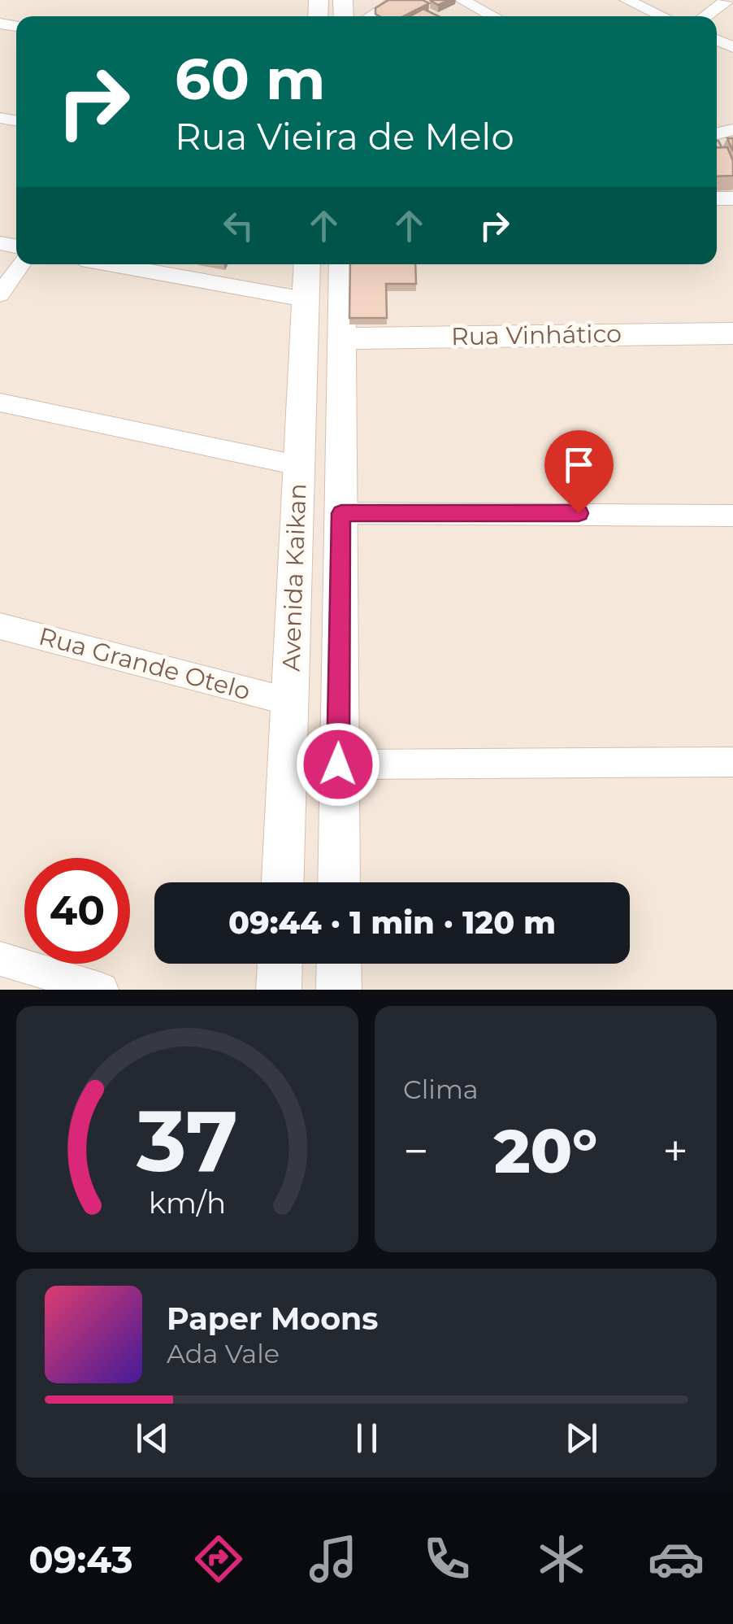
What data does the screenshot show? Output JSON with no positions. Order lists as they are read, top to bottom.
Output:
{
  "streets": {
    "street": ["Rua Vinhático", "Avenida Kaikan", "Rua Grande Otelo"]
  },
  "crossings": [
    ["Rua Vinhático", "Avenida Kaikan"],
    ["Avenida Kaikan", "Rua Grande Otelo"]
  ],
  "page": {
    "turn": ["60 m", "Rua Vieira de Melo"],
    "limit": "40",
    "trip": "09:44 · 1 min · 120 m",
    "tile": "Clima",
    "heat": ["−", "20°", "+"],
    "song": ["Paper Moons", "Ada Vale"],
    "tabs": "09:43",
    "gauge": ["37", "km/h"]
  }
}
